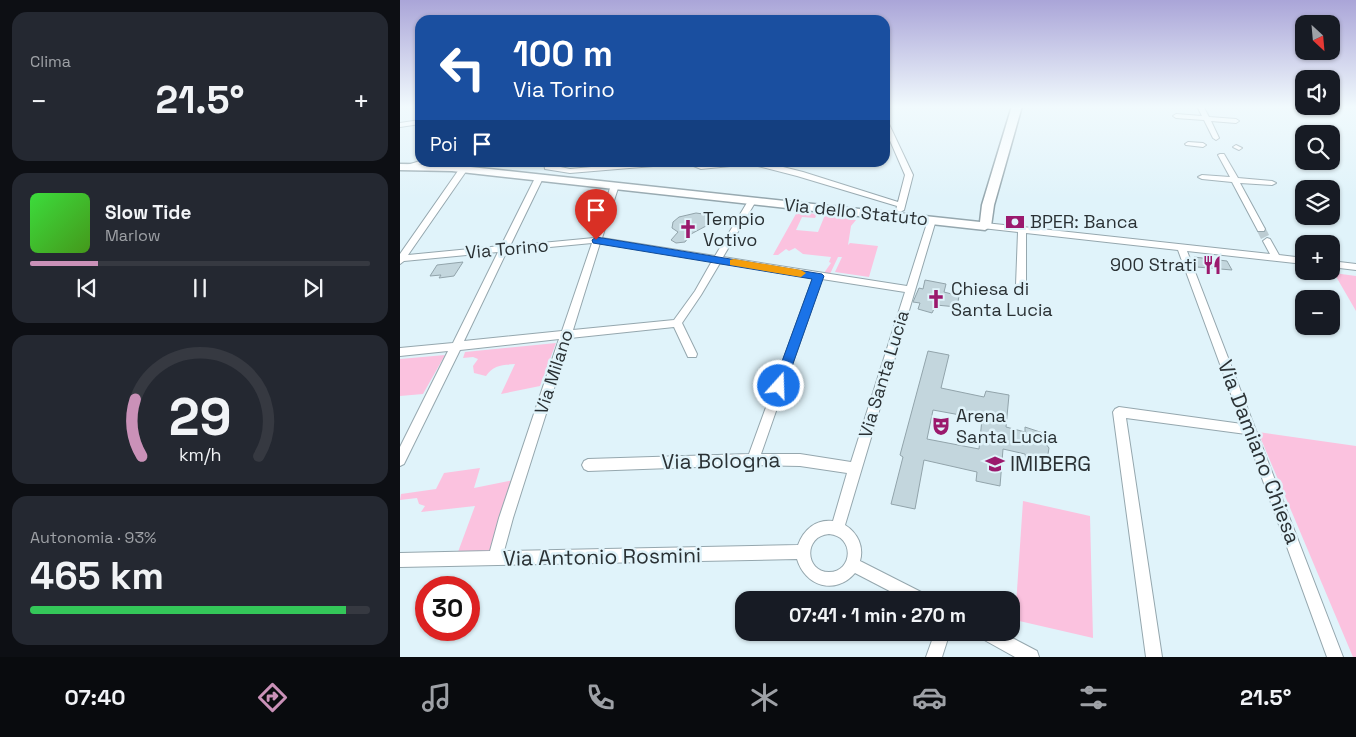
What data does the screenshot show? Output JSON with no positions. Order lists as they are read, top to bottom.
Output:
{
  "streets": {
    "street": [
      "Via dello Statuto",
      "Via Torino",
      "Via Milano",
      "Via Santa Lucia",
      "Via Damiano Chiesa",
      "Via Bologna",
      "Via Antonio Rosmini"
    ]
  },
  "crossings": [
    ["Via dello Statuto", "Via Milano"],
    ["Via dello Statuto", "Via Santa Lucia"],
    ["Via dello Statuto", "Via Damiano Chiesa"],
    ["Via Torino", "Via Milano"],
    ["Via Torino", "Via Santa Lucia"],
    ["Via Milano", "Via Antonio Rosmini"],
    ["Via Santa Lucia", "Via Bologna"],
    ["Via Santa Lucia", "Via Antonio Rosmini"]
  ],
  "places": {
    "bank": ["BPER: Banca"],
    "church": ["Tempio Votivo", "Chiesa di Santa Lucia"],
    "restaurant": ["900 Strati"],
    "theatre": ["Arena Santa Lucia"],
    "school or university": ["IMIBERG"]
  },
  "north": "bottom right",
  "page": {
    "tile": [
      "Clima",
      ["Autonomia · 93%", "465 km"]
    ],
    "map_buttons": ["+", "−"],
    "turn": ["100 m", "Via Torino"],
    "heat": ["−", "21.5°", "+"],
    "then": "Poi",
    "song": ["Slow Tide", "Marlow"],
    "limit": "30",
    "trip": "07:41 · 1 min · 270 m",
    "tabs": ["07:40", "21.5°"],
    "gauge": ["29", "km/h"]
  }
}
